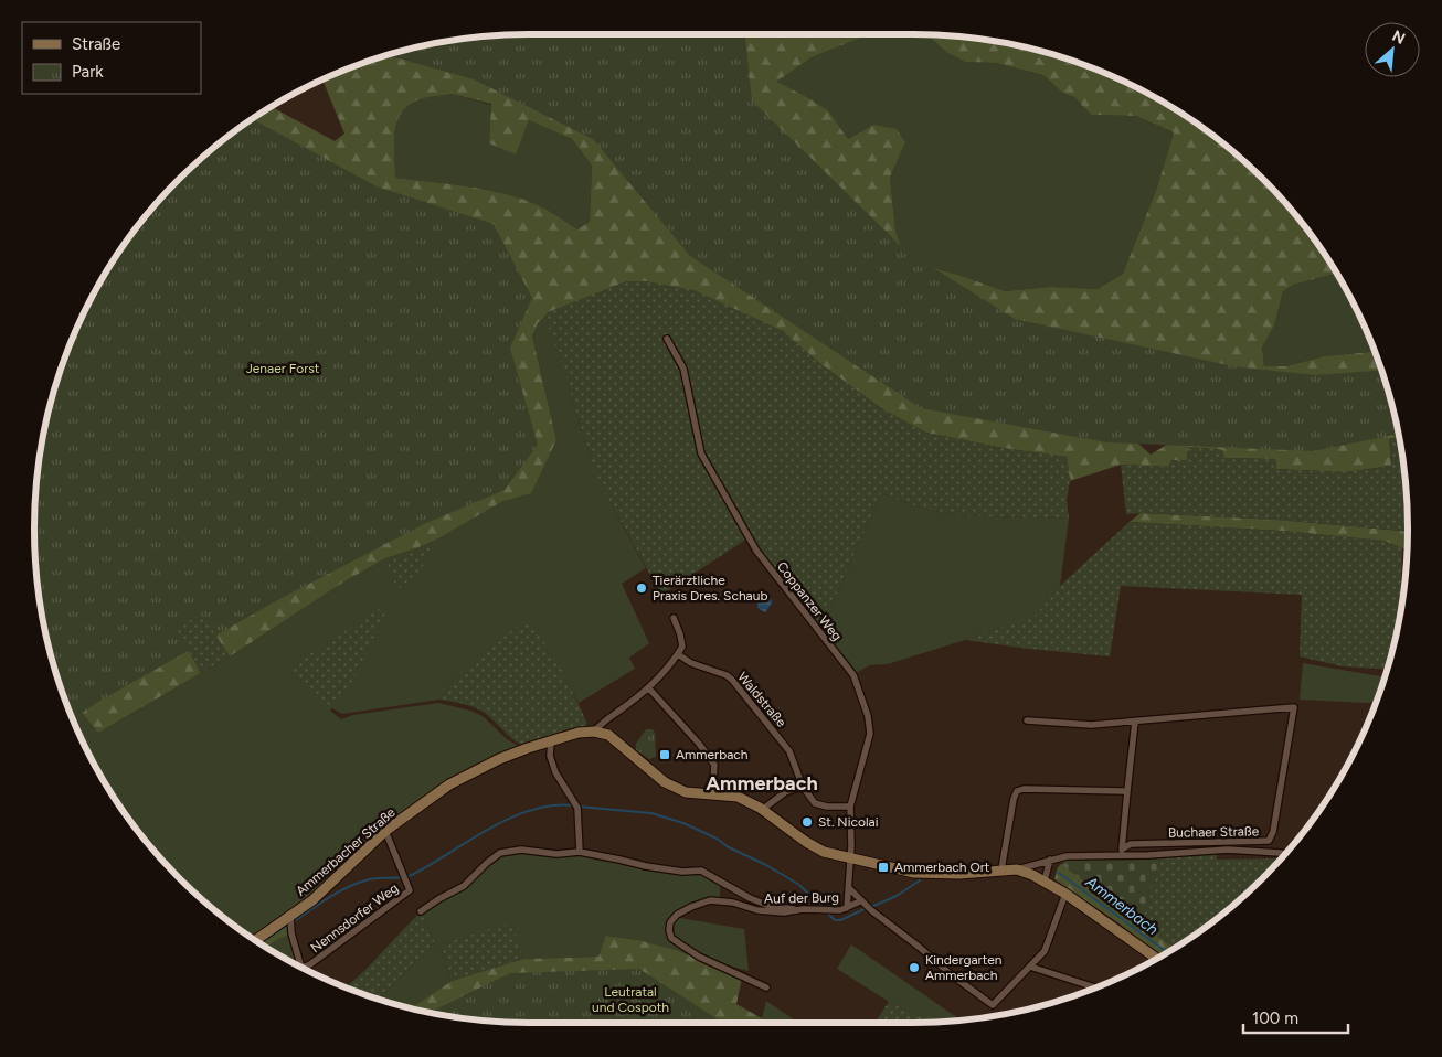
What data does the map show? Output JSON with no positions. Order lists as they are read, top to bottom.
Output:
{
  "streets": {
    "main road": ["Ammerbacher Straße"],
    "street": [
      "Coppanzer Weg",
      "Waldstraße",
      "Buchaer Straße",
      "Auf der Burg",
      "Nennsdorfer Weg"
    ]
  },
  "crossings": [
    ["Coppanzer Weg", "Waldstraße"],
    ["Coppanzer Weg", "Auf der Burg"],
    ["Ammerbacher Straße", "Nennsdorfer Weg"]
  ],
  "districts": ["Ammerbach"],
  "water": ["Ammerbach"],
  "parks": ["Jenaer Forst", "Leutratal und Cospoth"],
  "places": {
    "other": ["Tierärztliche Praxis Dres. Schaub", "St. Nicolai", "Kindergarten Ammerbach"],
    "transit": ["Ammerbach", "Ammerbach Ort"]
  },
  "legend": ["Straße", "Park"],
  "scale_bar": "100 m",
  "north": "top right"
}
